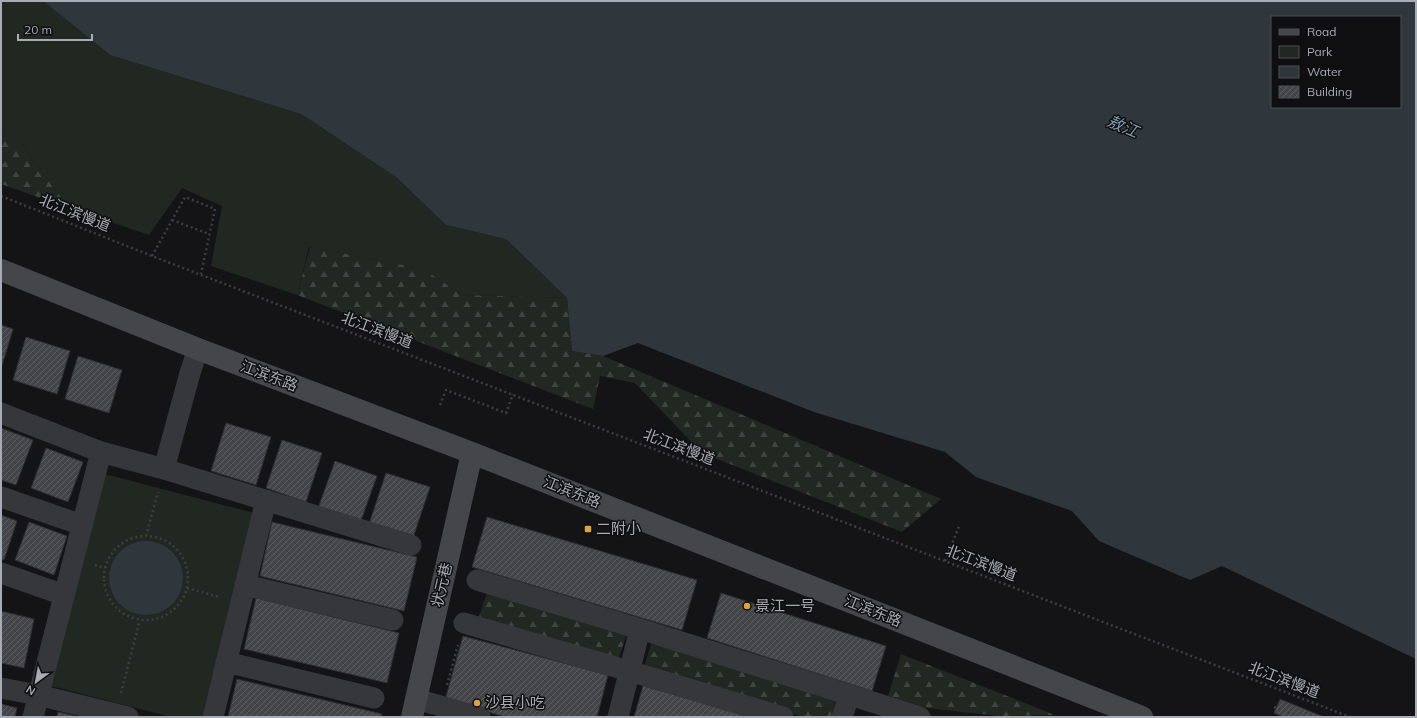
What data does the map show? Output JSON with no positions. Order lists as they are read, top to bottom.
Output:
{
  "streets": {
    "main road": ["江滨东路", "状元巷"],
    "path": ["北江滨慢道"]
  },
  "crossings": [
    ["江滨东路", "状元巷"]
  ],
  "water": ["敖江"],
  "places": {
    "transit": ["二附小"],
    "other": ["景江一号", "沙县小吃"]
  },
  "legend": [
    "Road",
    "Park",
    "Water",
    "Building"
  ],
  "scale_bar": "20 m",
  "north": "bottom left"
}
